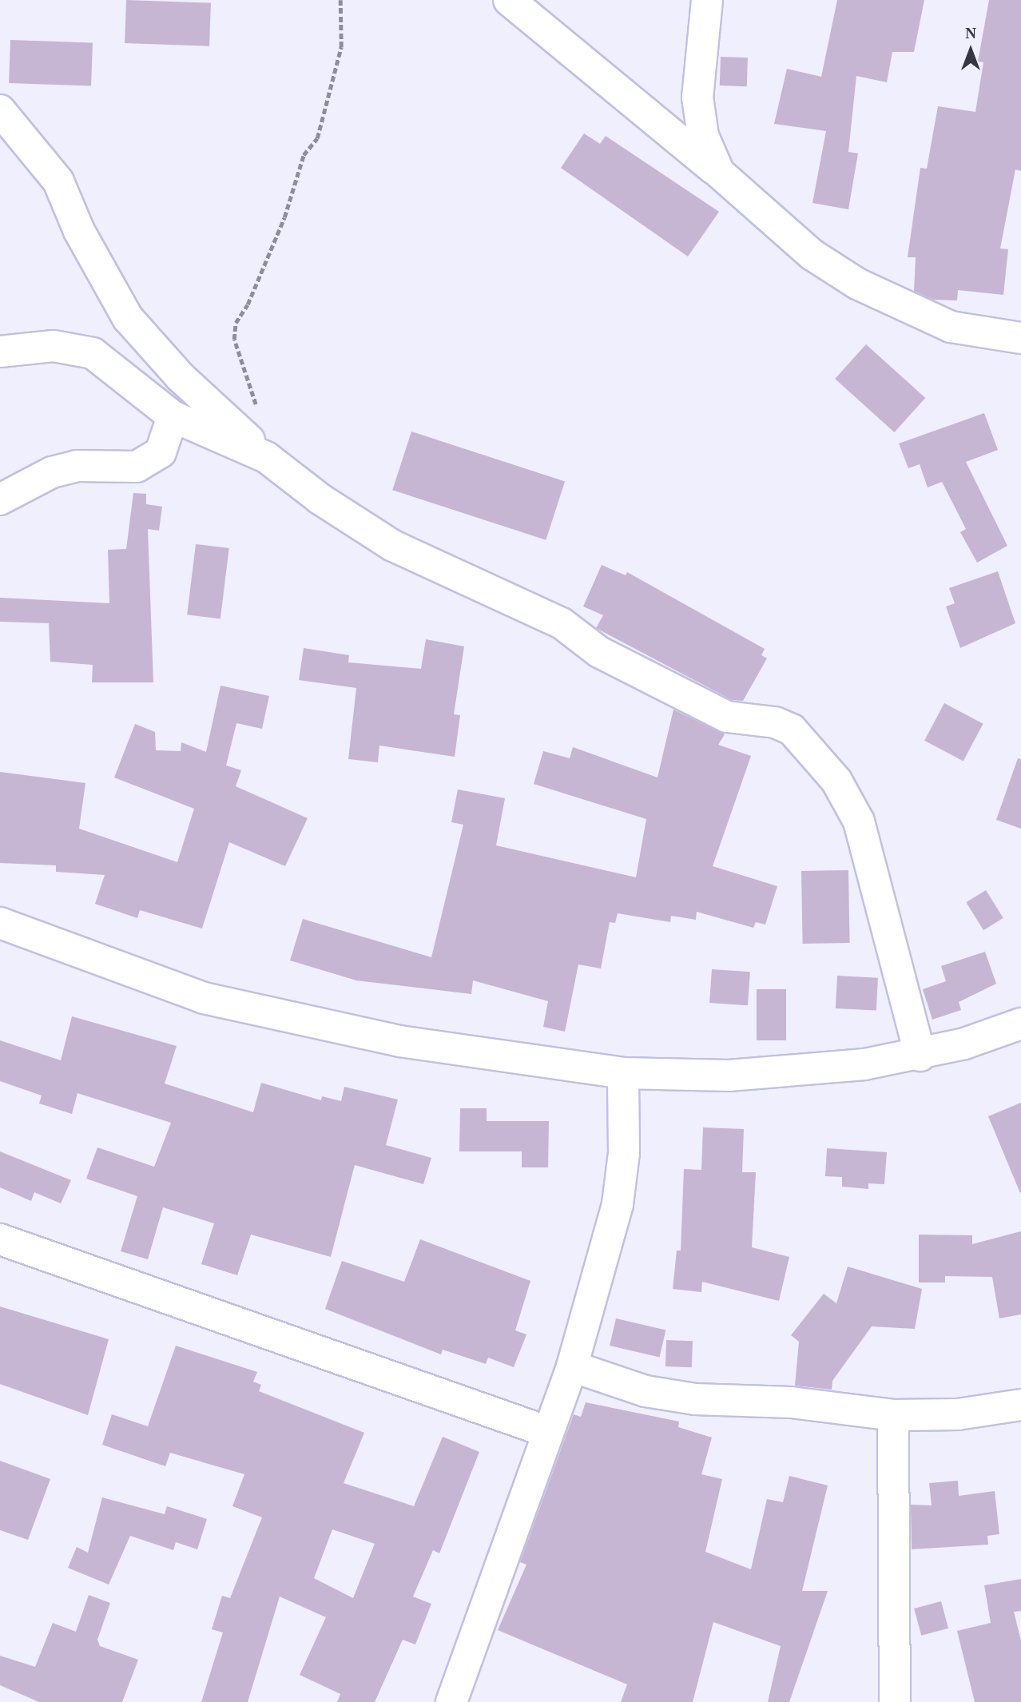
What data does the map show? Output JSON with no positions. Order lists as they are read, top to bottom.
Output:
{
  "north": "top"
}
